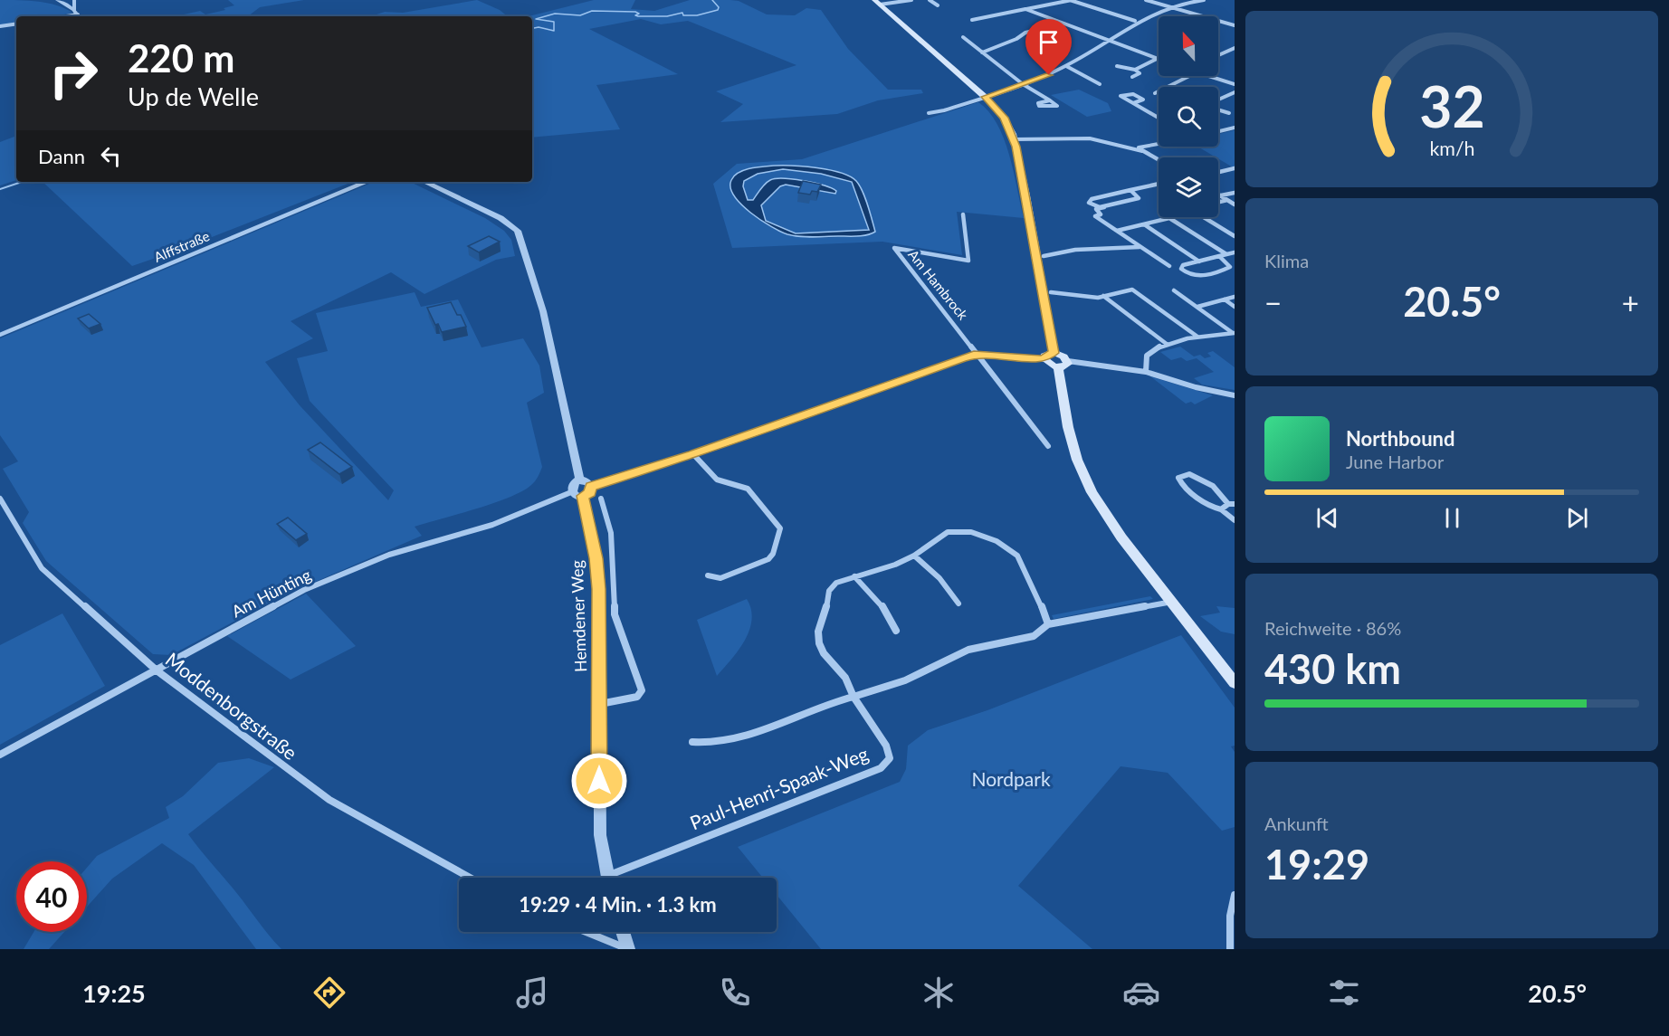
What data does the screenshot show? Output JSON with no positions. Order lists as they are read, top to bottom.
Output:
{
  "streets": {
    "street": [
      "Alffstraße",
      "Am Hambrock",
      "Am Hünting",
      "Hemdener Weg",
      "Moddenborgstraße",
      "Paul-Henri-Spaak-Weg"
    ]
  },
  "crossings": [
    ["Am Hambrock", "Am Hünting"],
    ["Am Hünting", "Hemdener Weg"],
    ["Am Hünting", "Moddenborgstraße"]
  ],
  "parks": ["Nordpark"],
  "north": "top",
  "page": {
    "turn": ["220 m", "Up de Welle"],
    "then": "Dann",
    "tile": [
      "Klima",
      ["Reichweite · 86%", "430 km"],
      ["Ankunft", "19:29"]
    ],
    "heat": ["−", "20.5°", "+"],
    "song": ["Northbound", "June Harbor"],
    "limit": "40",
    "trip": "19:29 · 4 Min. · 1.3 km",
    "tabs": ["19:25", "20.5°"],
    "gauge": ["32", "km/h"]
  }
}
